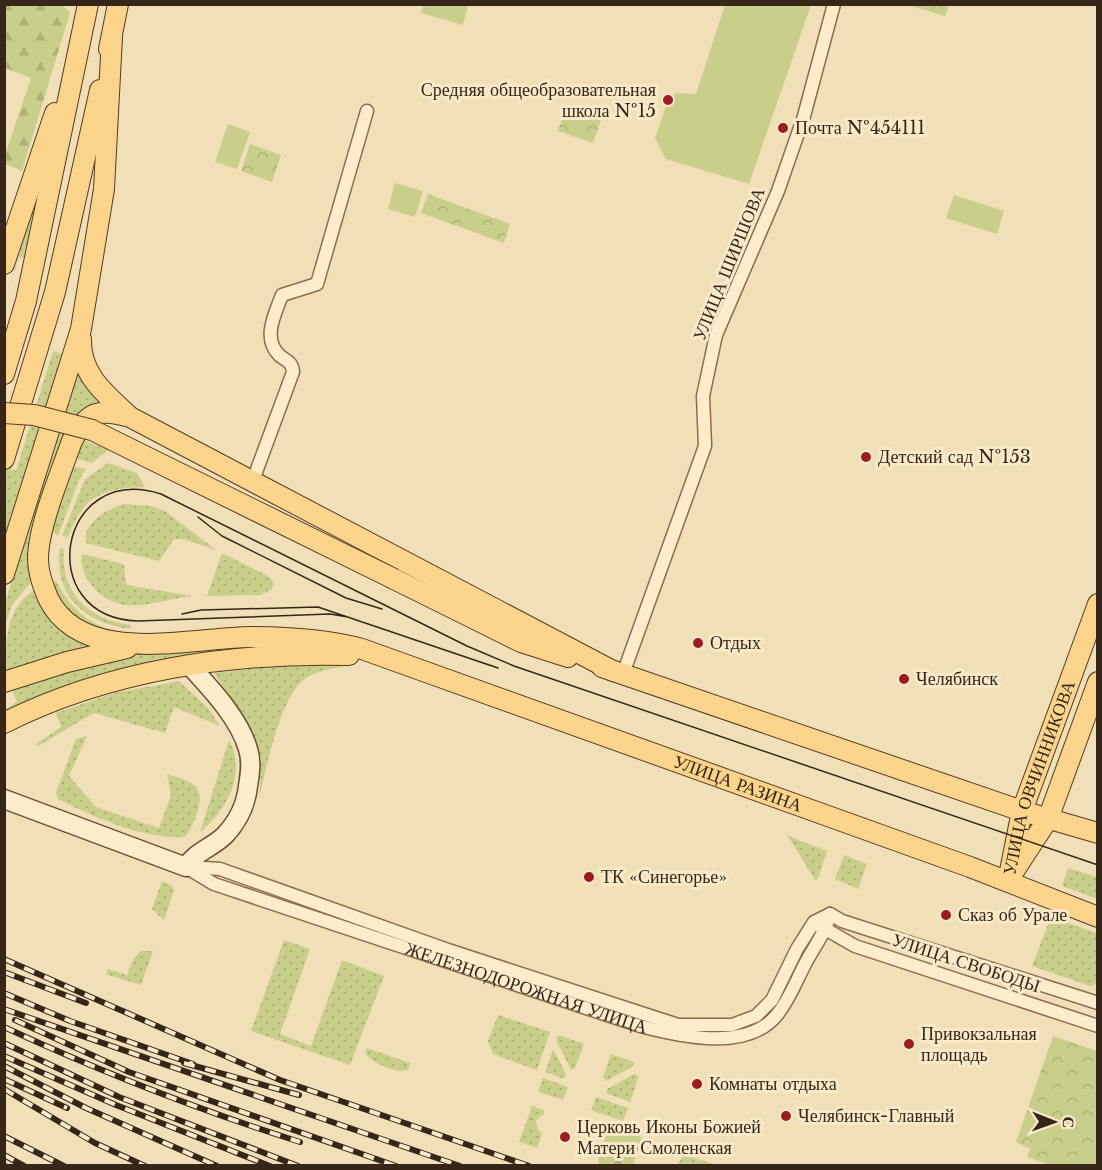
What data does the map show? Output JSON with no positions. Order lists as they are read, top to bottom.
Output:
{
  "streets": {
    "main road": ["УЛИЦА ОВЧИННИКОВА", "УЛИЦА РАЗИНА", "ЖЕЛЕЗНОДОРОЖНАЯ УЛИЦА"],
    "street": ["УЛИЦА ШИРШОВА", "УЛИЦА СВОБОДЫ"]
  },
  "crossings": [
    ["УЛИЦА ОВЧИННИКОВА", "УЛИЦА РАЗИНА"],
    ["УЛИЦА СВОБОДЫ", "ЖЕЛЕЗНОДОРОЖНАЯ УЛИЦА"]
  ],
  "places": [
    "Средняя общеобразовательная школа №15",
    "Почта №454111",
    "Детский сад №153",
    "Отдых",
    "Челябинск",
    "ТК «Синегорье»",
    "Сказ об Урале",
    "Привокзальная площадь",
    "Комнаты отдыха",
    "Челябинск-Главный",
    "Церковь Иконы Божией Матери Смоленская"
  ],
  "north": "right"
}
